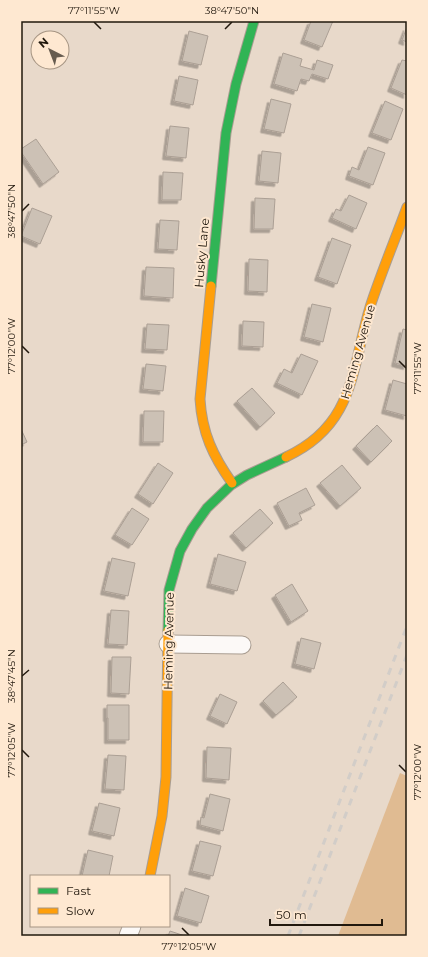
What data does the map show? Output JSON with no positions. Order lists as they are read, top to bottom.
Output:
{
  "streets": {
    "street": ["Husky Lane", "Heming Avenue"]
  },
  "crossings": [
    ["Husky Lane", "Heming Avenue"]
  ],
  "legend": ["Fast", "Slow"],
  "scale_bar": "50 m",
  "north": "top left",
  "coordinates": [
    "77°11'55\"W",
    "38°47'50\"N",
    "77°12'00\"W",
    "38°47'45\"N",
    "77°12'05\"W"
  ]
}
